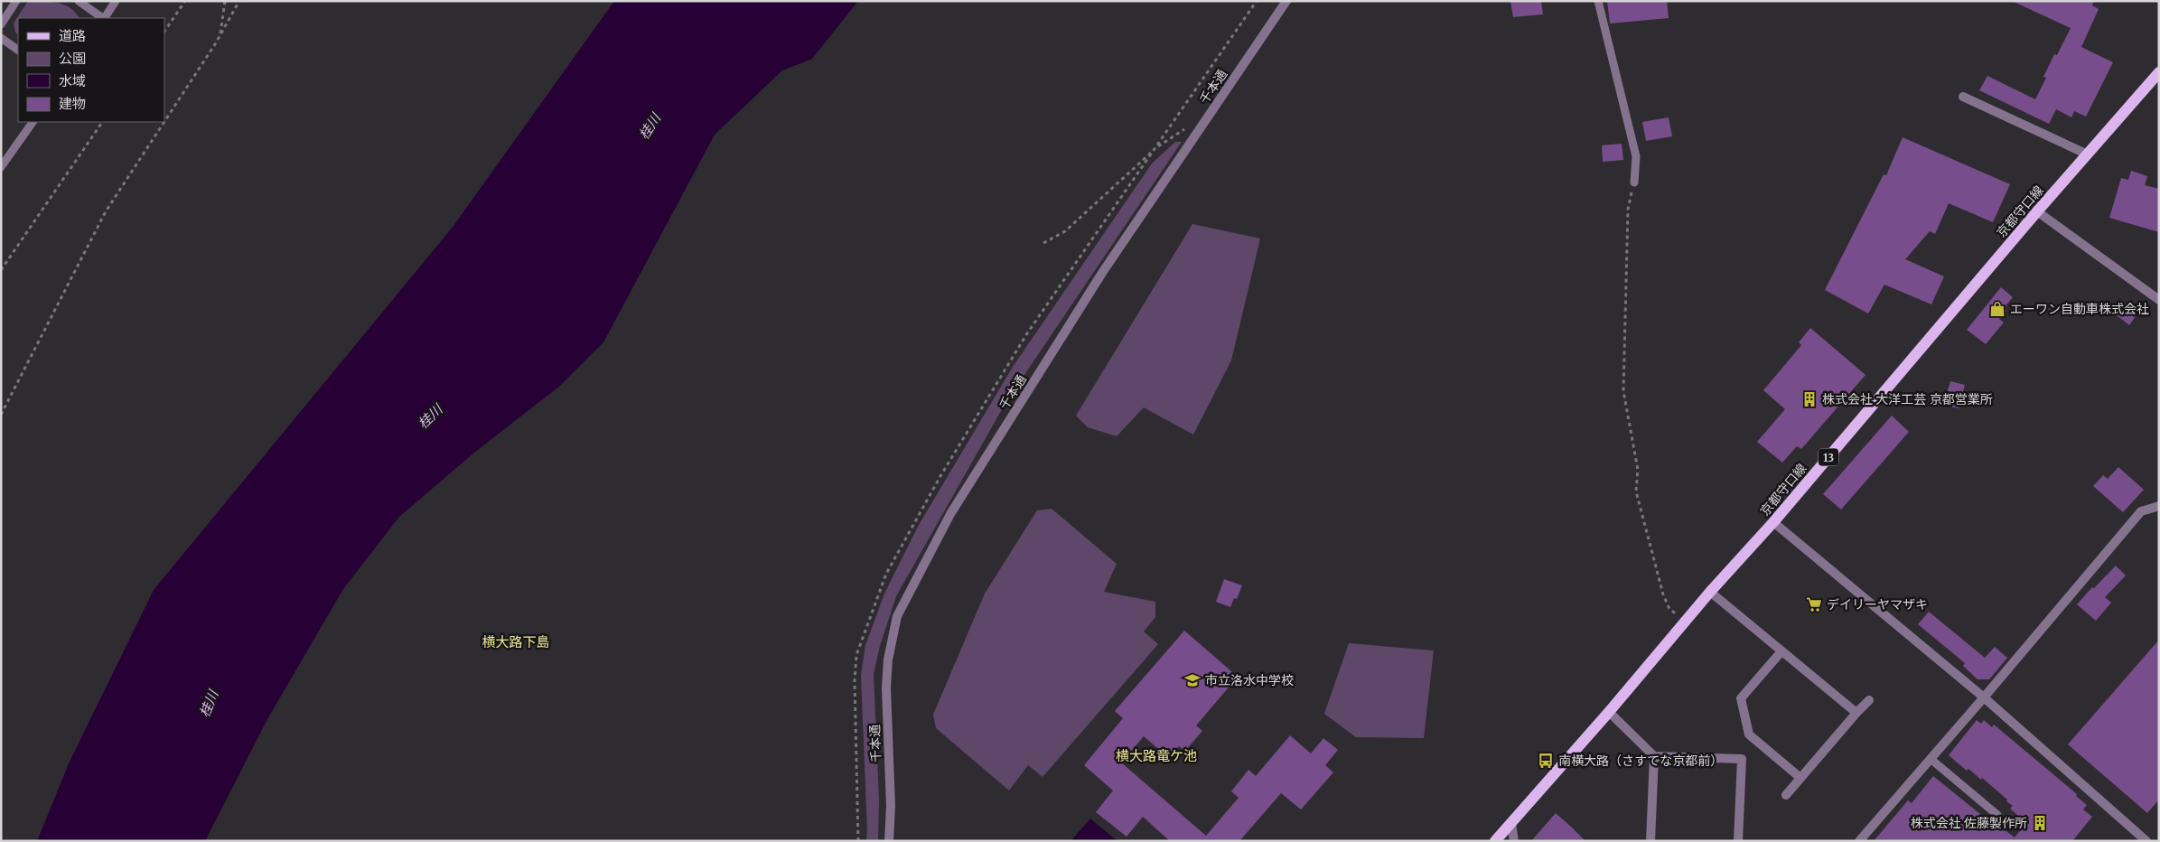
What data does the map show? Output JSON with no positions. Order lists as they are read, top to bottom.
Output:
{
  "streets": {
    "main road": ["京都守口線", "13"],
    "street": ["千本通"]
  },
  "districts": ["横大路下島", "横大路竜ケ池"],
  "water": ["桂川"],
  "places": {
    "shop": ["エーワン自動車株式会社"],
    "building": ["株式会社 大洋工芸 京都営業所", "株式会社 佐藤製作所"],
    "supermarket": ["デイリーヤマザキ"],
    "school or university": ["市立洛水中学校"],
    "bus stop": ["南横大路（さすてな京都前）"]
  },
  "legend": [
    "道路",
    "公園",
    "水域",
    "建物"
  ]
}
